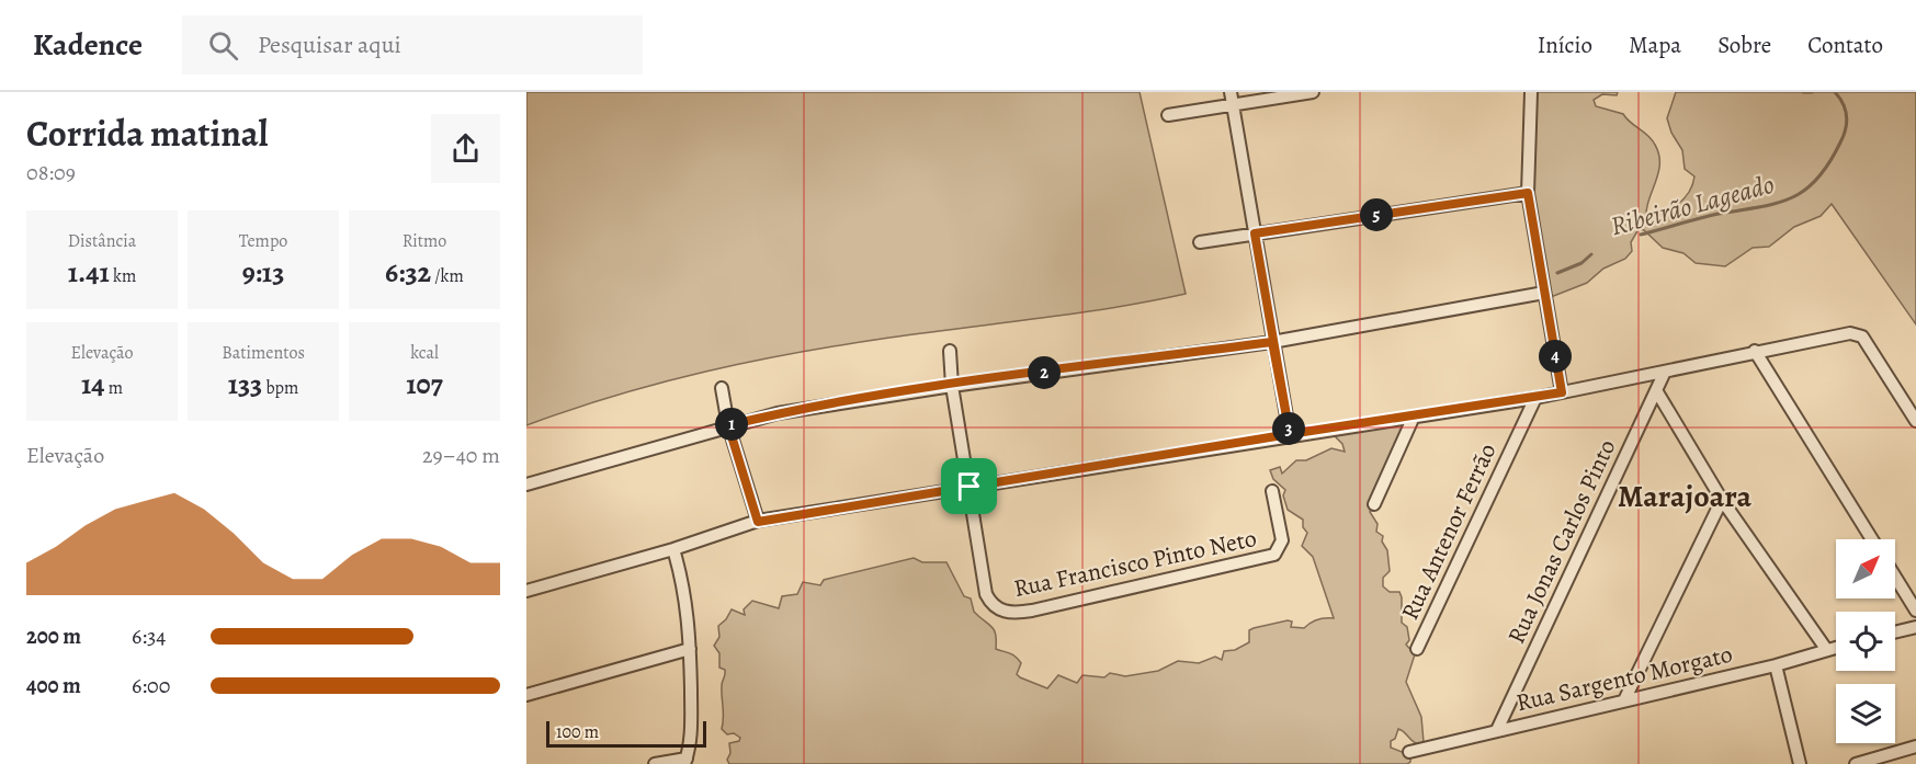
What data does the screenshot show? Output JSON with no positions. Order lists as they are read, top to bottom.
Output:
{
  "streets": {
    "street": [
      "Rua Antenor Ferrão",
      "Rua Jonas Carlos Pinto",
      "Rua Francisco Pinto Neto",
      "Rua Sargento Morgato"
    ]
  },
  "crossings": [
    ["Rua Jonas Carlos Pinto", "Rua Sargento Morgato"]
  ],
  "districts": ["Marajoara"],
  "water": ["Ribeirão Lageado"],
  "scale_bar": "100 m",
  "north": "top right",
  "page": {
    "header": "Kadence",
    "search": "Pesquisar aqui",
    "nav": [
      "Início",
      "Mapa",
      "Sobre",
      "Contato"
    ],
    "heading": ["Corrida matinal", "08:09"],
    "pins": [
      "5",
      "4",
      "2",
      "1",
      "3"
    ],
    "stats": [
      ["Distância", "1.41 km"],
      ["Tempo", "9:13"],
      ["Ritmo", "6:32 /km"],
      ["Elevação", "14 m"],
      ["Batimentos", "133 bpm"],
      ["kcal", "107"]
    ],
    "chart": ["Elevação", "29–40 m"],
    "list": [
      {
        "name": "200 m",
        "note": "6:34"
      },
      {
        "name": "400 m",
        "note": "6:00"
      }
    ],
    "scale": "100 m"
  }
}
